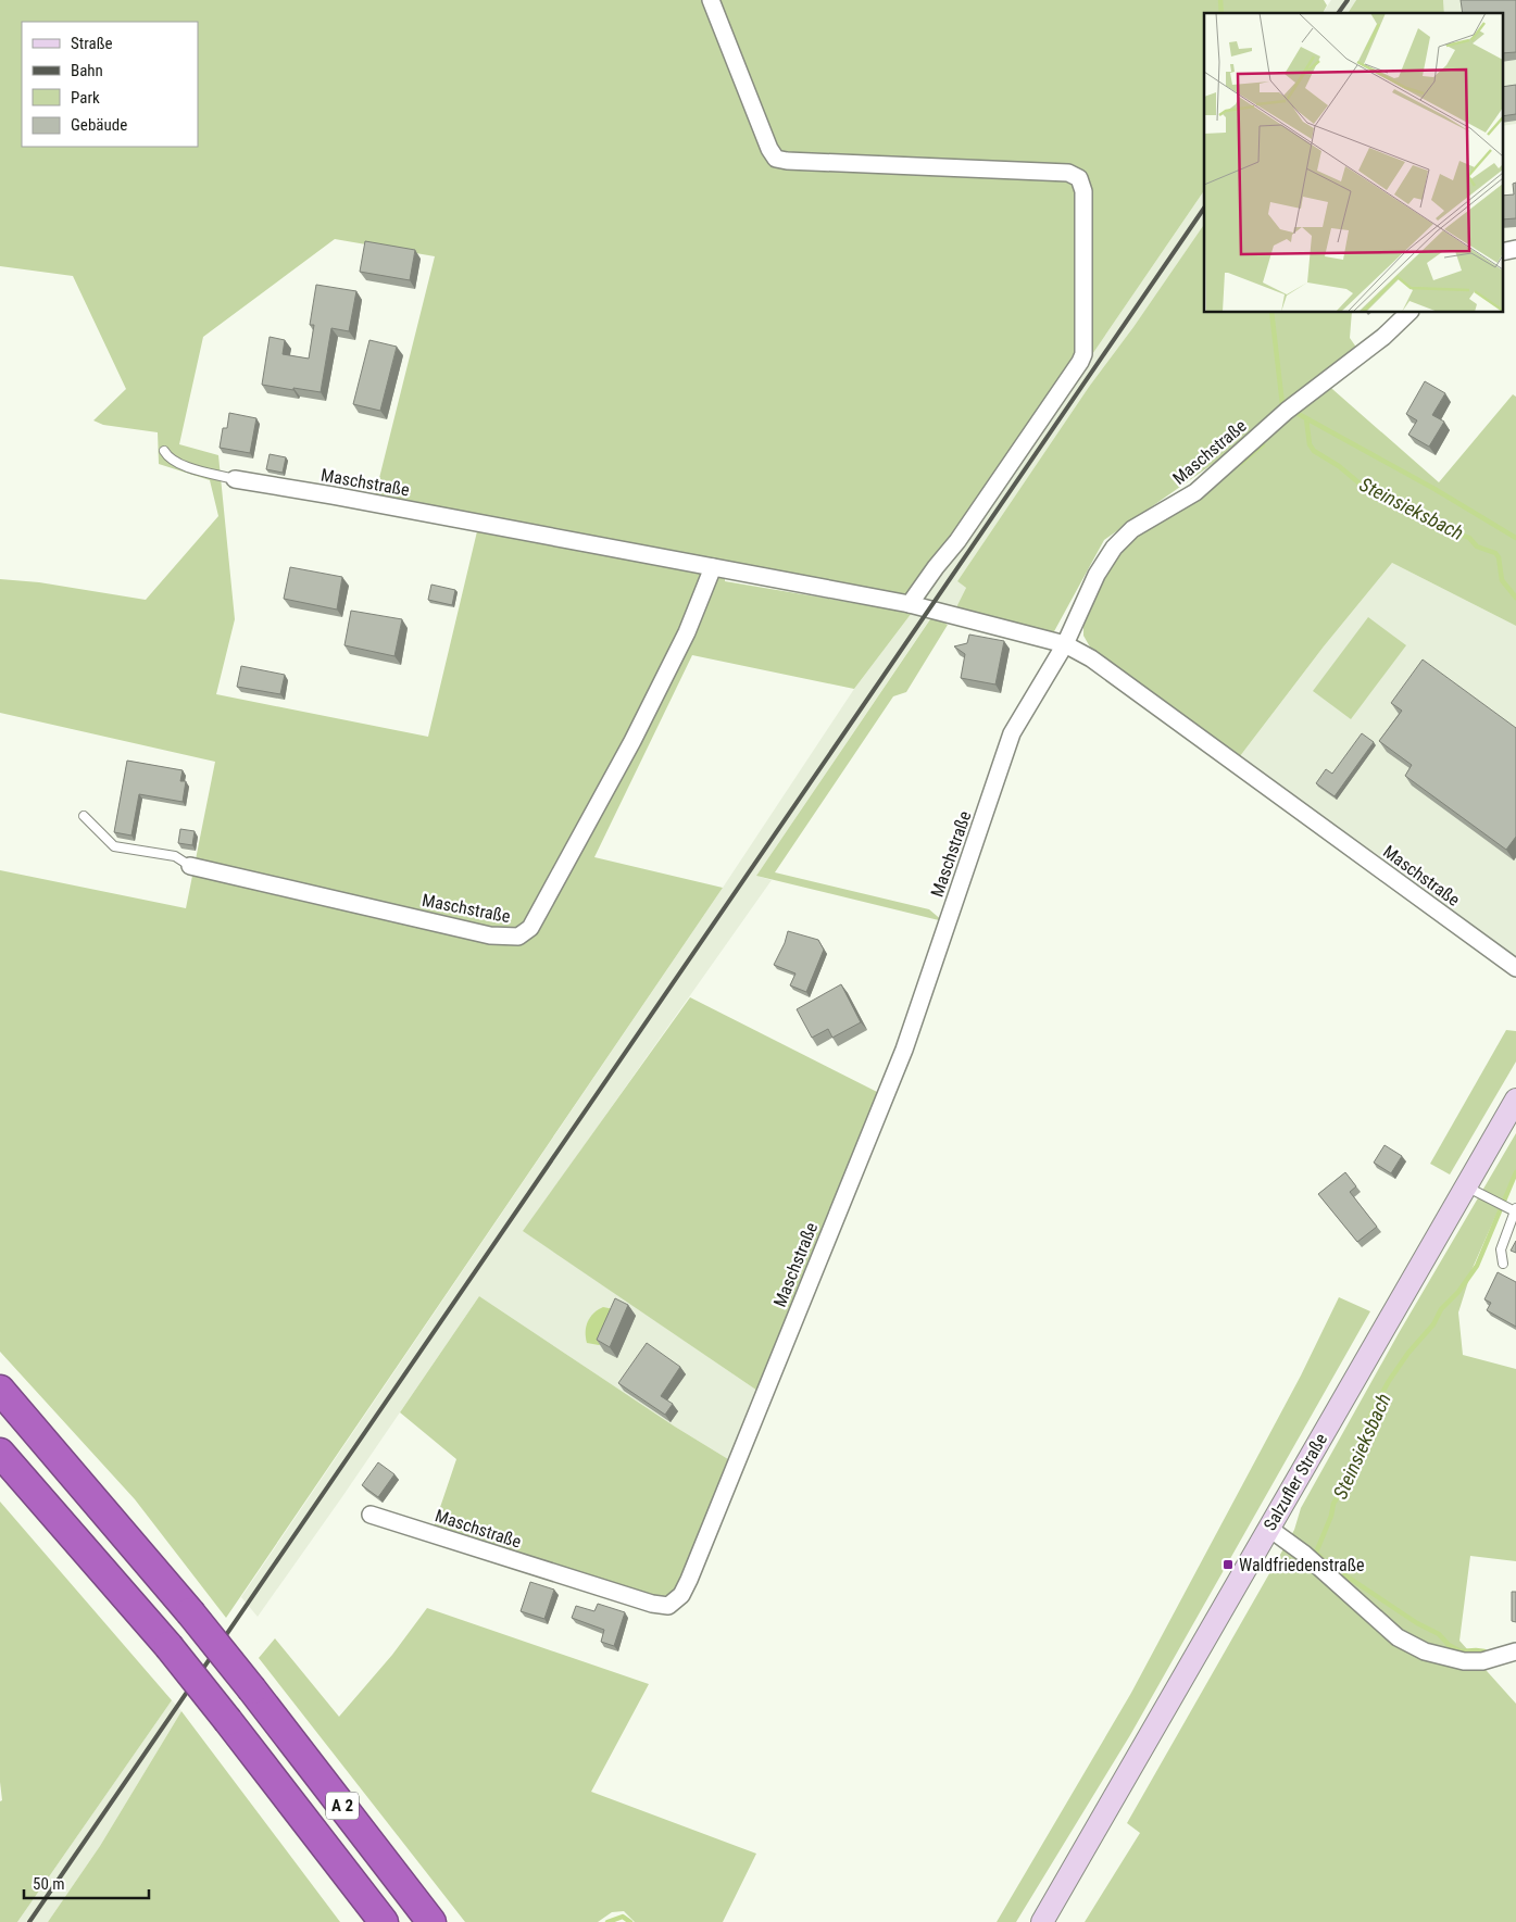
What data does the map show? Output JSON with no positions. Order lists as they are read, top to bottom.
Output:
{
  "streets": {
    "highway": ["A 2"],
    "main road": ["Salzufler Straße"],
    "street": ["Maschstraße"]
  },
  "water": ["Steinsieksbach"],
  "places": {
    "transit": ["Waldfriedenstraße"]
  },
  "legend": [
    "Straße",
    "Bahn",
    "Park",
    "Gebäude"
  ],
  "scale_bar": "50 m"
}
